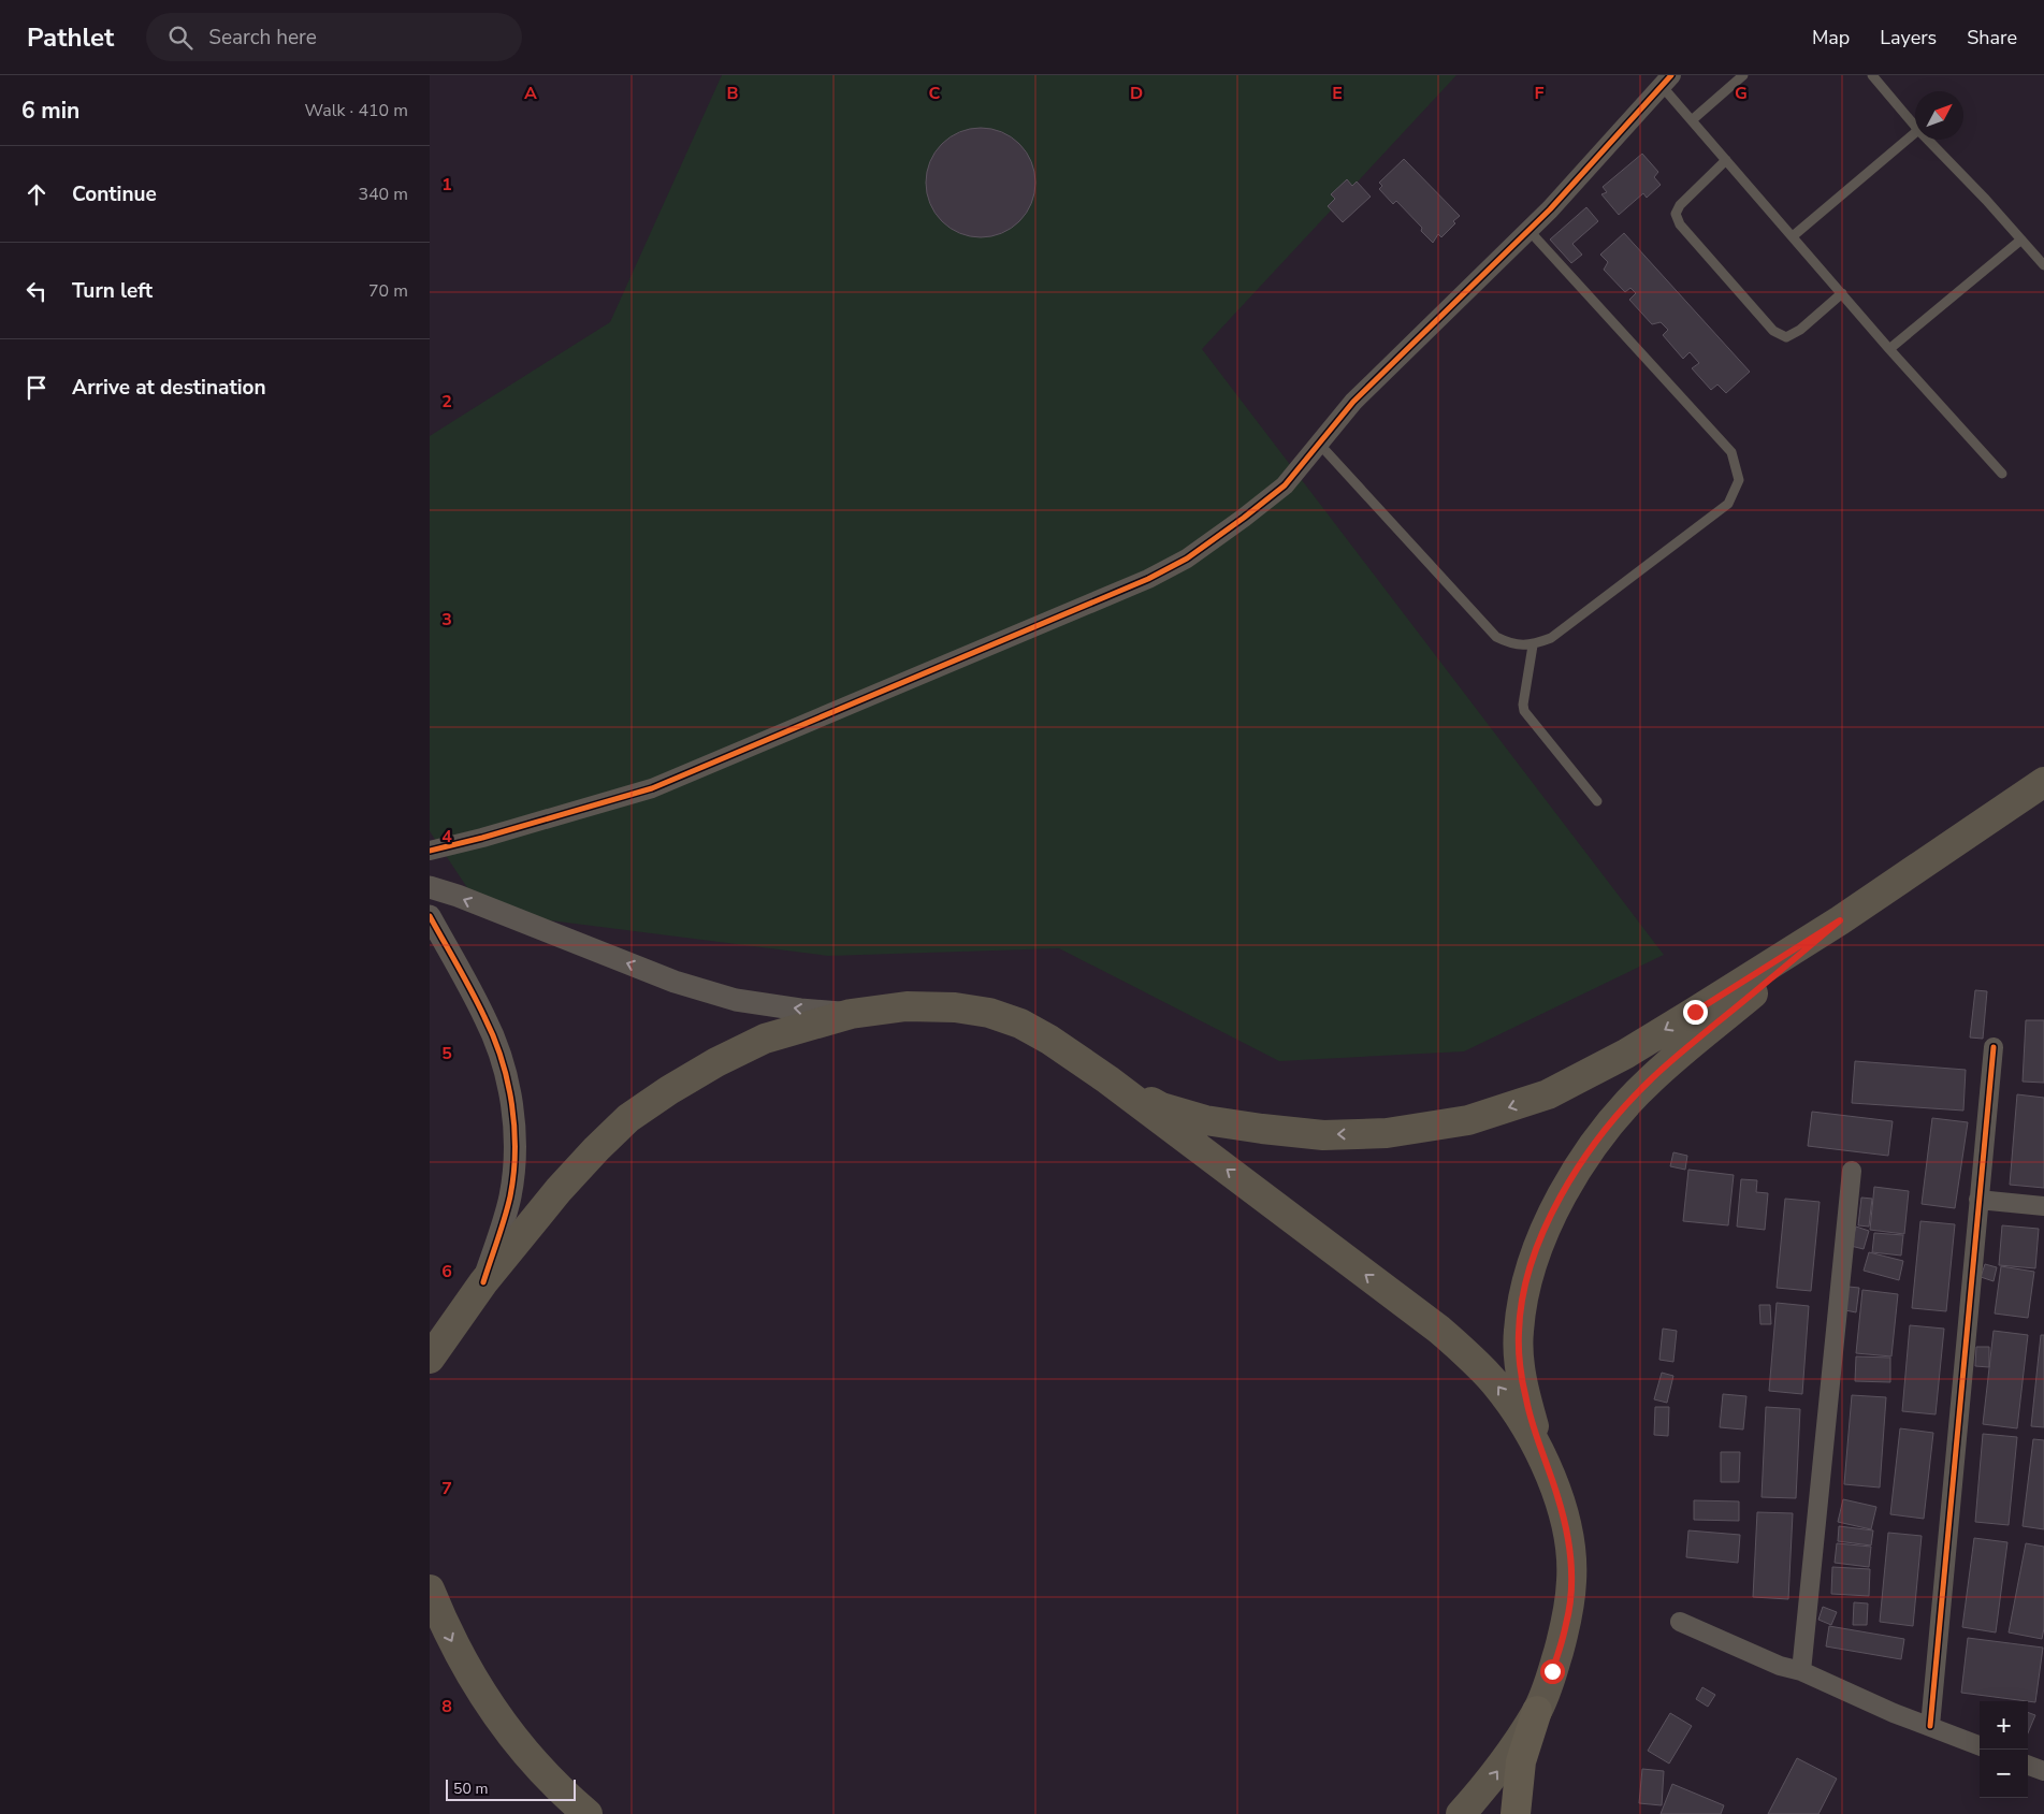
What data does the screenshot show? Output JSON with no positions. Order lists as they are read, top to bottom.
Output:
{
  "scale_bar": "50 m",
  "north": "top right",
  "page": {
    "header": "Pathlet",
    "search": "Search here",
    "nav": ["Map", "Layers", "Share"],
    "heading": ["6 min", "Walk · 410 m"],
    "list": [
      ["Continue", "340 m"],
      ["Turn left", "70 m"],
      "Arrive at destination"
    ],
    "map_buttons": ["+", "−"],
    "scale": "50 m"
  },
  "grid": {
    "columns": [
      "A",
      "B",
      "C",
      "D",
      "E",
      "F",
      "G"
    ],
    "rows": [
      "1",
      "2",
      "3",
      "4",
      "5",
      "6",
      "7",
      "8"
    ]
  }
}
